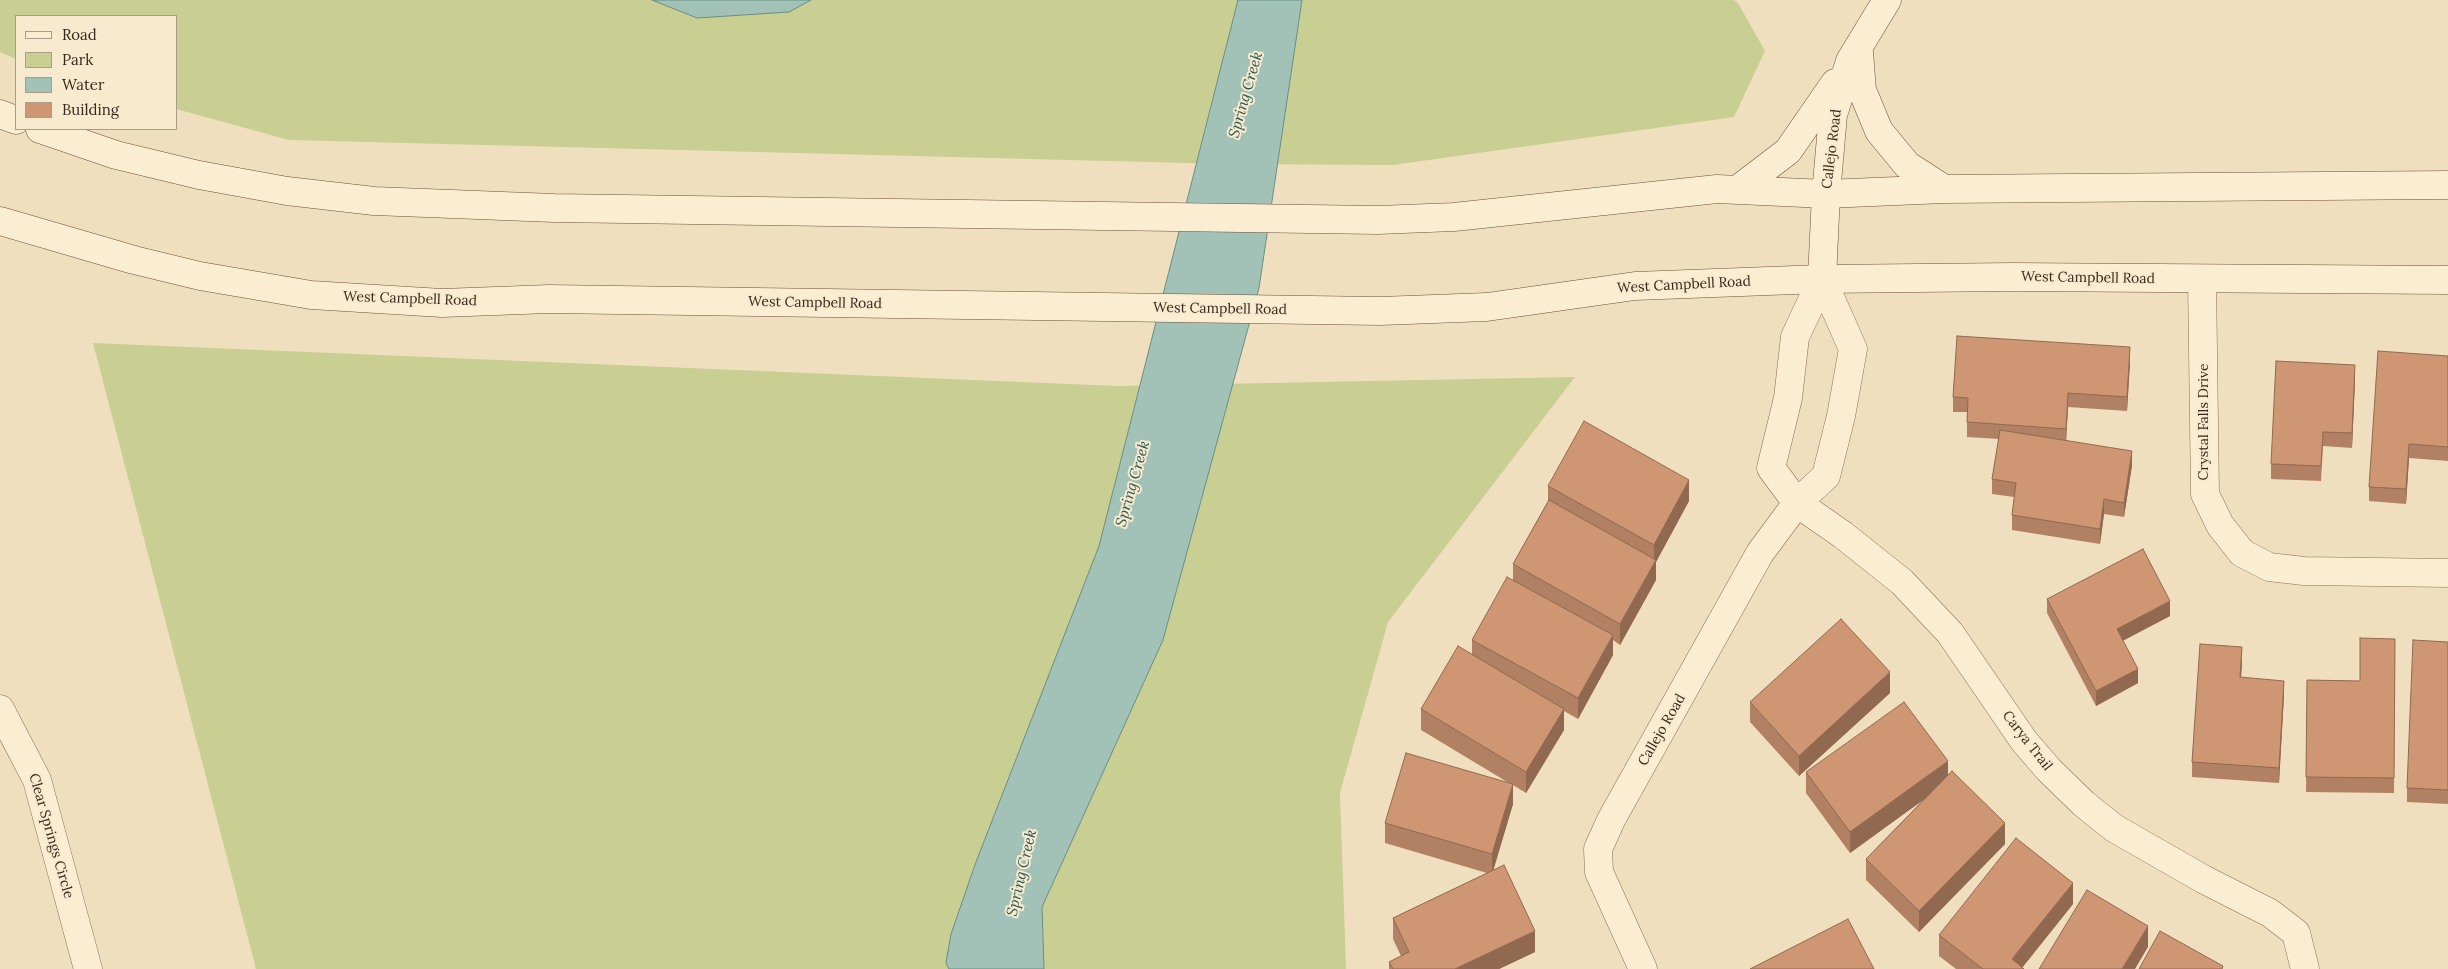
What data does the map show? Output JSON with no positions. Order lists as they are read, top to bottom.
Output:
{
  "streets": {
    "main road": [
      "Callejo Road",
      "West Campbell Road",
      "Crystal Falls Drive",
      "Carya Trail",
      "Clear Springs Circle"
    ]
  },
  "crossings": [
    ["Callejo Road", "West Campbell Road"],
    ["Callejo Road", "Carya Trail"],
    ["West Campbell Road", "Crystal Falls Drive"]
  ],
  "water": ["Spring Creek"],
  "legend": [
    "Road",
    "Park",
    "Water",
    "Building"
  ]
}
